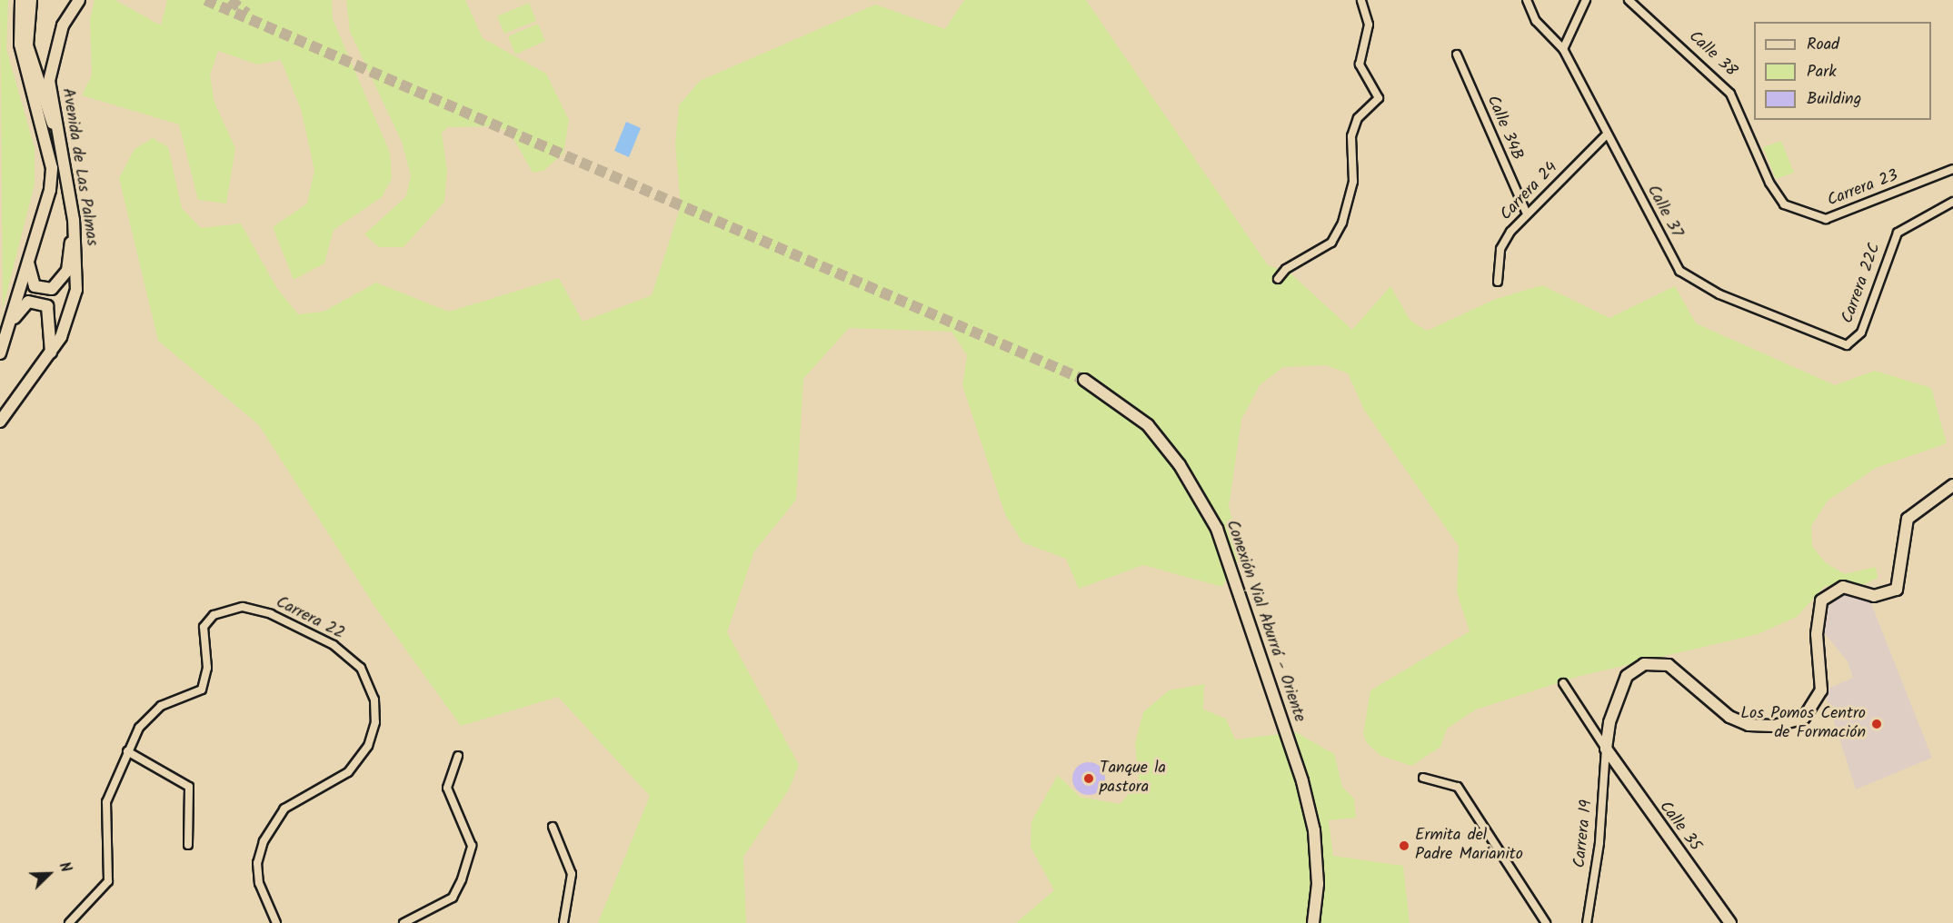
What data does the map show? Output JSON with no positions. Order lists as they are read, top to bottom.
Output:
{
  "streets": {
    "main road": ["Avenida de Las Palmas", "Conexión Vial Aburrá - Oriente", "Calle 35"],
    "street": [
      "Calle 38",
      "Calle 34B",
      "Carrera 23",
      "Carrera 24",
      "Calle 37",
      "Carrera 22C",
      "Carrera 22",
      "Carrera 19"
    ]
  },
  "crossings": [
    ["Calle 38", "Carrera 23"],
    ["Calle 34B", "Carrera 24"],
    ["Carrera 24", "Calle 37"],
    ["Calle 37", "Carrera 22C"],
    ["Calle 35", "Carrera 19"]
  ],
  "places": ["Los Pomos Centro de Formación", "Tanque la pastora", "Ermita del Padre Marianito"],
  "legend": ["Road", "Park", "Building"],
  "north": "top right"
}
